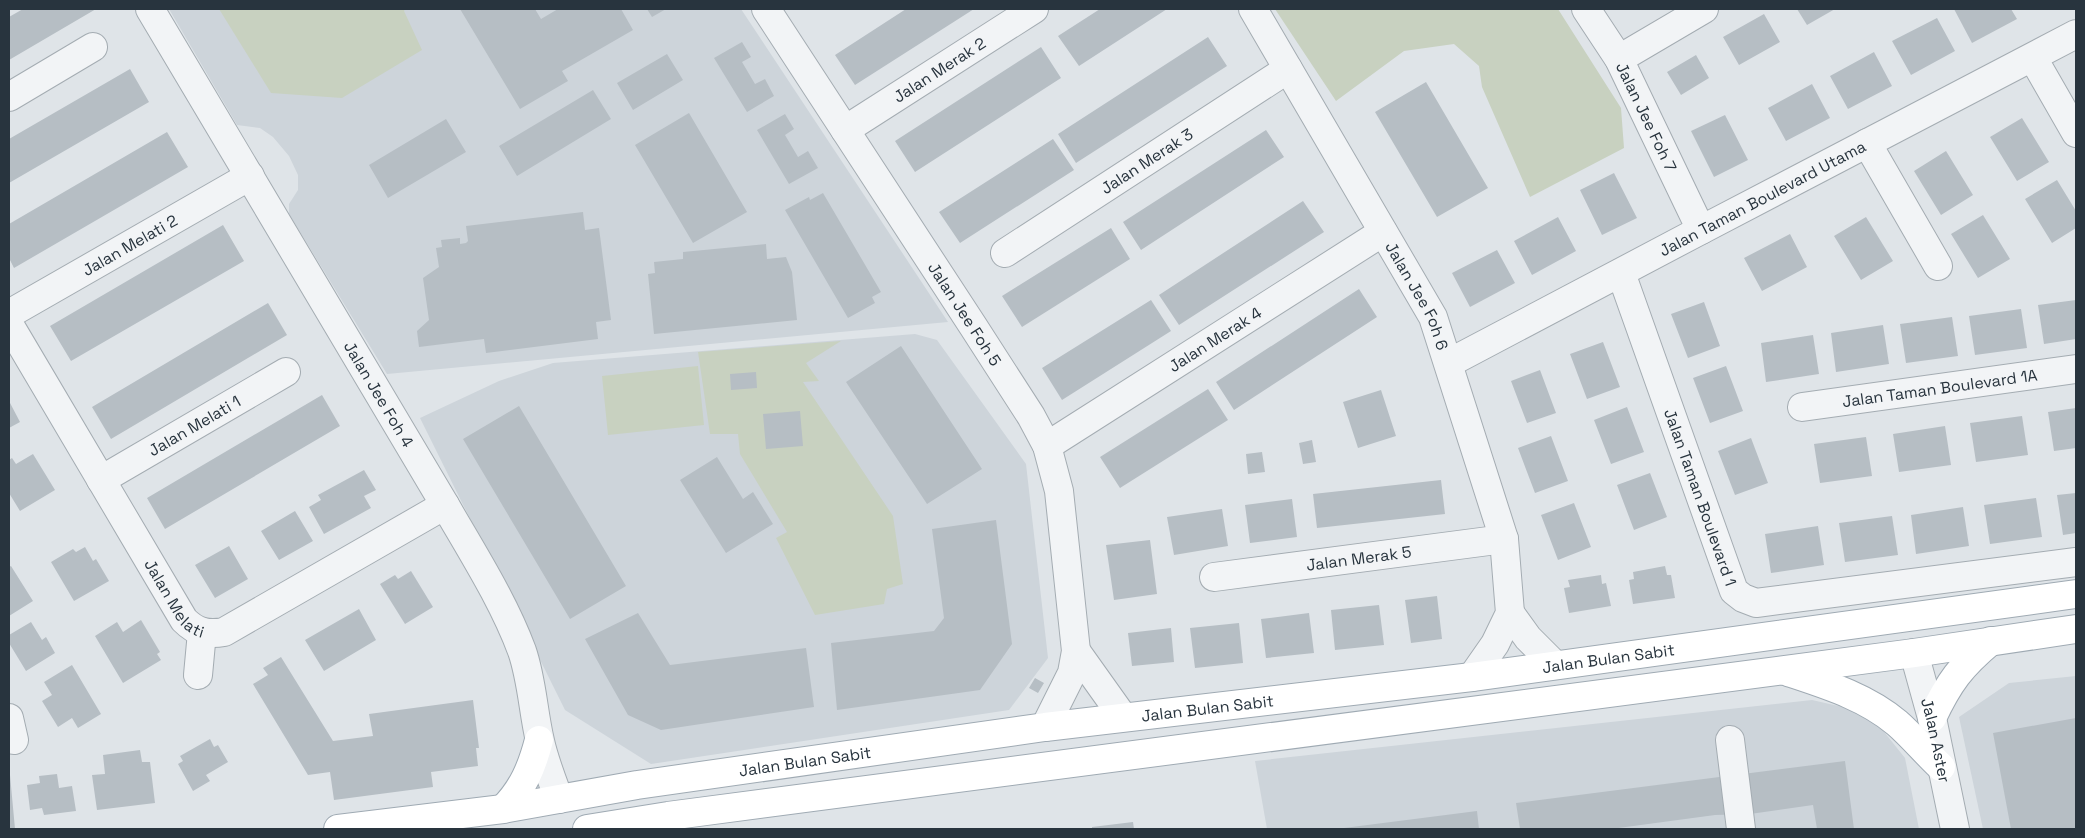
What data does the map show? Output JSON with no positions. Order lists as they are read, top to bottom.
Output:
{
  "streets": {
    "main road": ["Jalan Bulan Sabit"],
    "street": [
      "Jalan Merak 2",
      "Jalan Jee Foh 7",
      "Jalan Merak 3",
      "Jalan Taman Boulevard Utama",
      "Jalan Melati 2",
      "Jalan Jee Foh 6",
      "Jalan Jee Foh 5",
      "Jalan Merak 4",
      "Jalan Taman Boulevard 1A",
      "Jalan Jee Foh 4",
      "Jalan Melati 1",
      "Jalan Taman Boulevard 1",
      "Jalan Merak 5",
      "Jalan Melati",
      "Jalan Aster"
    ]
  },
  "crossings": [
    ["Jalan Merak 2", "Jalan Jee Foh 5"],
    ["Jalan Jee Foh 7", "Jalan Taman Boulevard Utama"],
    ["Jalan Merak 3", "Jalan Jee Foh 6"],
    ["Jalan Taman Boulevard Utama", "Jalan Jee Foh 6"],
    ["Jalan Taman Boulevard Utama", "Jalan Taman Boulevard 1"],
    ["Jalan Melati 2", "Jalan Jee Foh 4"],
    ["Jalan Jee Foh 6", "Jalan Merak 4"],
    ["Jalan Jee Foh 6", "Jalan Merak 5"],
    ["Jalan Jee Foh 5", "Jalan Merak 4"],
    ["Jalan Jee Foh 5", "Jalan Bulan Sabit"],
    ["Jalan Jee Foh 4", "Jalan Melati"],
    ["Jalan Jee Foh 4", "Jalan Bulan Sabit"],
    ["Jalan Melati 1", "Jalan Melati"],
    ["Jalan Bulan Sabit", "Jalan Aster"]
  ]
}
